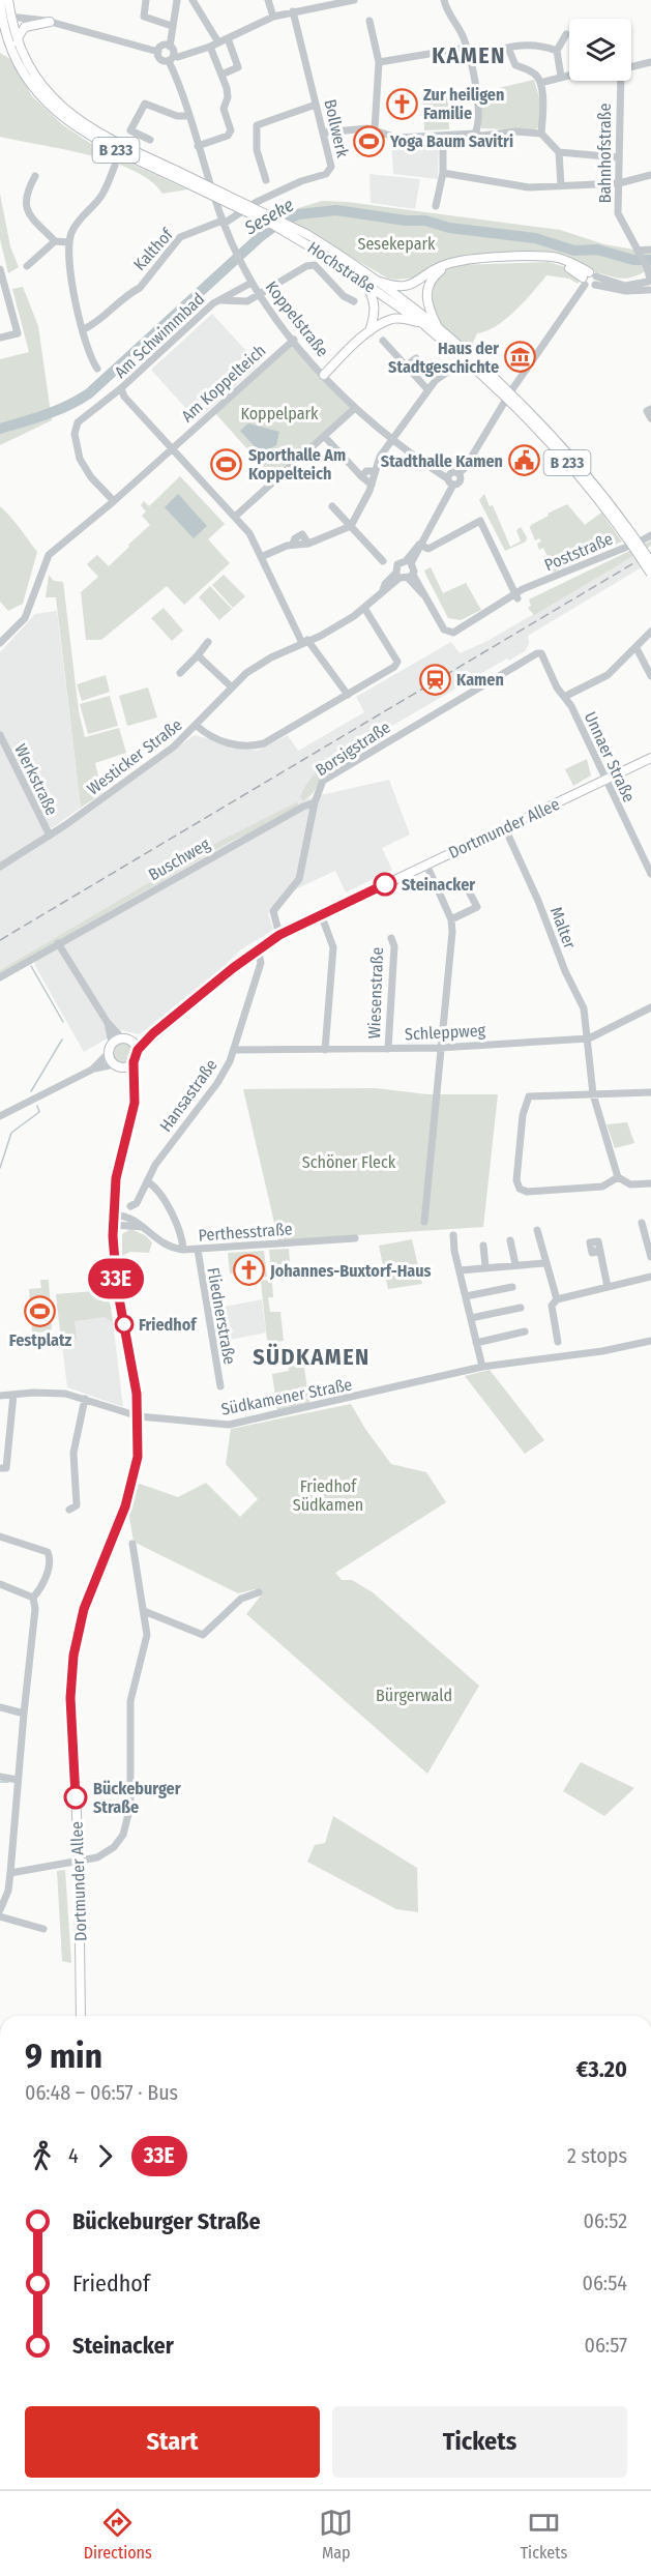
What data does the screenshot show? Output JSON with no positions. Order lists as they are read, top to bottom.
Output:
{
  "streets": {
    "main road": ["B 233", "Hochstraße", "Dortmunder Allee"],
    "street": [
      "Bollwerk",
      "Bahnhofstraße",
      "Kalthof",
      "Koppelstraße",
      "Am Schwimmbad",
      "Am Koppelteich",
      "Poststraße",
      "Borsigstraße",
      "Westicker Straße",
      "Unnaer Straße",
      "Werkstraße",
      "Buschweg",
      "Malter",
      "Wiesenstraße",
      "Schleppweg",
      "Hansastraße",
      "Perthesstraße",
      "Fliednerstraße",
      "Südkamener Straße"
    ]
  },
  "crossings": [
    ["Bollwerk", "Kalthof"],
    ["Bollwerk", "Koppelstraße"],
    ["B 233", "Hochstraße"],
    ["Kalthof", "Koppelstraße"],
    ["Koppelstraße", "Am Schwimmbad"],
    ["Koppelstraße", "Am Koppelteich"],
    ["Koppelstraße", "Westicker Straße"],
    ["Am Schwimmbad", "Am Koppelteich"],
    ["Am Schwimmbad", "Westicker Straße"],
    ["Borsigstraße", "Unnaer Straße"],
    ["Borsigstraße", "Dortmunder Allee"],
    ["Borsigstraße", "Buschweg"],
    ["Westicker Straße", "Werkstraße"],
    ["Unnaer Straße", "Dortmunder Allee"],
    ["Dortmunder Allee", "Malter"],
    ["Dortmunder Allee", "Hansastraße"],
    ["Dortmunder Allee", "Perthesstraße"],
    ["Dortmunder Allee", "Südkamener Straße"],
    ["Malter", "Schleppweg"],
    ["Wiesenstraße", "Schleppweg"],
    ["Schleppweg", "Hansastraße"],
    ["Perthesstraße", "Fliednerstraße"]
  ],
  "districts": ["KAMEN", "SÜDKAMEN"],
  "water": ["Seseke"],
  "parks": [
    "Sesekepark",
    "Koppelpark",
    "Schöner Fleck",
    "Friedhof Südkamen",
    "Bürgerwald"
  ],
  "places": {
    "church": ["Zur heiligen Familie", "Johannes-Buxtorf-Haus"],
    "sports": ["Yoga Baum Savitri", "Sporthalle Am Koppelteich", "Festplatz"],
    "museum": ["Haus der Stadtgeschichte"],
    "public building": ["Stadthalle Kamen"],
    "station": ["Kamen"],
    "other": ["Steinacker", "Friedhof", "Bückeburger Straße"]
  },
  "lines": ["bus line 33E"],
  "page": {
    "on_map": "33E",
    "heading": ["9 min", "06:48 – 06:57 · Bus", "€3.20"],
    "legs": ["4", "33E", "2 stops"],
    "list": [
      {
        "name": "Bückeburger Straße",
        "value": "06:52"
      },
      {
        "name": "Friedhof",
        "value": "06:54"
      },
      {
        "name": "Steinacker",
        "value": "06:57"
      }
    ],
    "buttons": ["Start", "Tickets"],
    "tabs": ["Directions", "Map", "Tickets"]
  }
}
